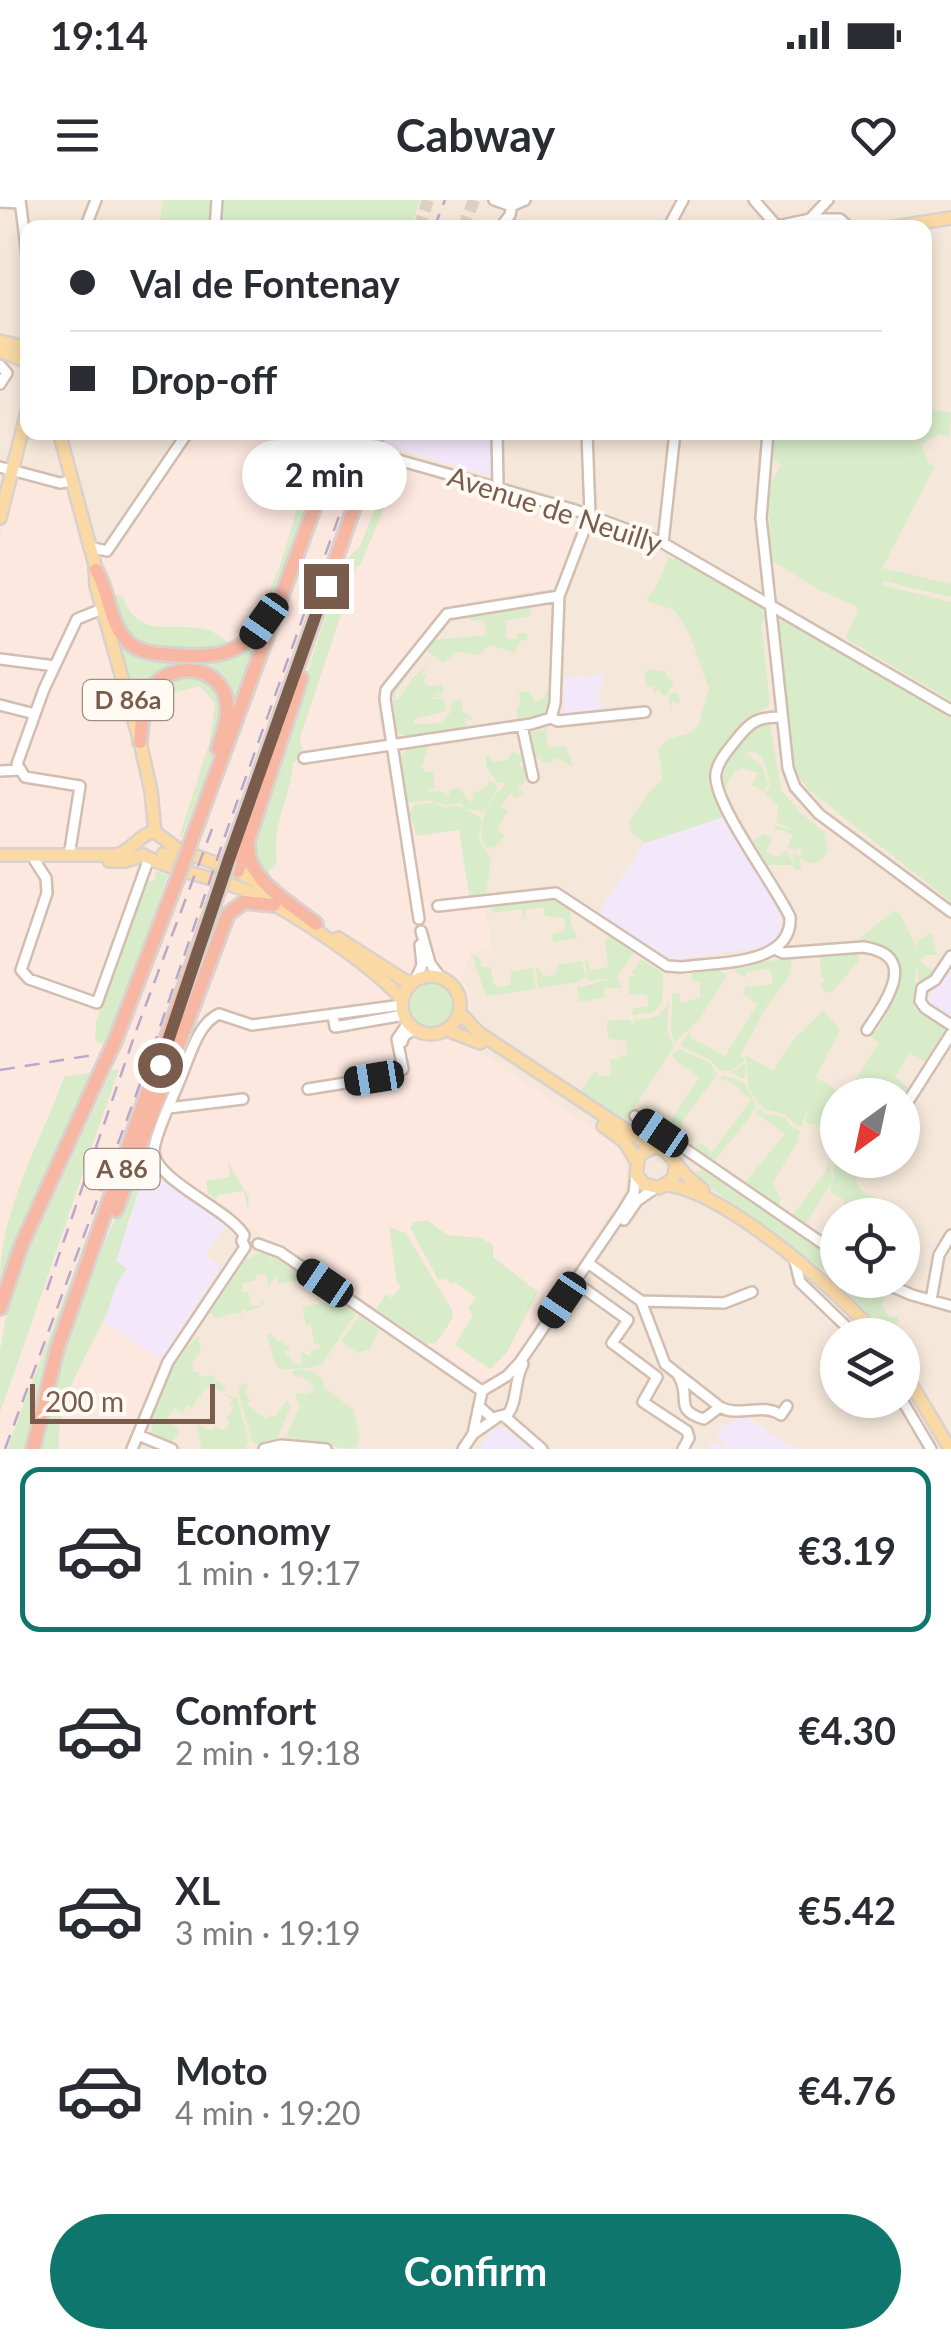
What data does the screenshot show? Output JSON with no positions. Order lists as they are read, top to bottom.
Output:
{
  "streets": {
    "highway": ["A 86"],
    "main road": ["D 86a"],
    "street": ["Avenue de Neuilly"]
  },
  "crossings": [
    ["Avenue de Neuilly", "A 86"]
  ],
  "scale_bar": "200 m",
  "north": "bottom left",
  "page": {
    "status": "19:14",
    "header": "Cabway",
    "banner": ["Val de Fontenay", "Drop-off"],
    "bubble": "2 min",
    "scale": "200 m",
    "list": [
      {
        "name": "Economy",
        "note": "1 min · 19:17",
        "value": "€3.19"
      },
      {
        "name": "Comfort",
        "note": "2 min · 19:18",
        "value": "€4.30"
      },
      {
        "name": "XL",
        "note": "3 min · 19:19",
        "value": "€5.42"
      },
      {
        "name": "Moto",
        "note": "4 min · 19:20",
        "value": "€4.76"
      }
    ],
    "buttons": "Confirm"
  }
}
